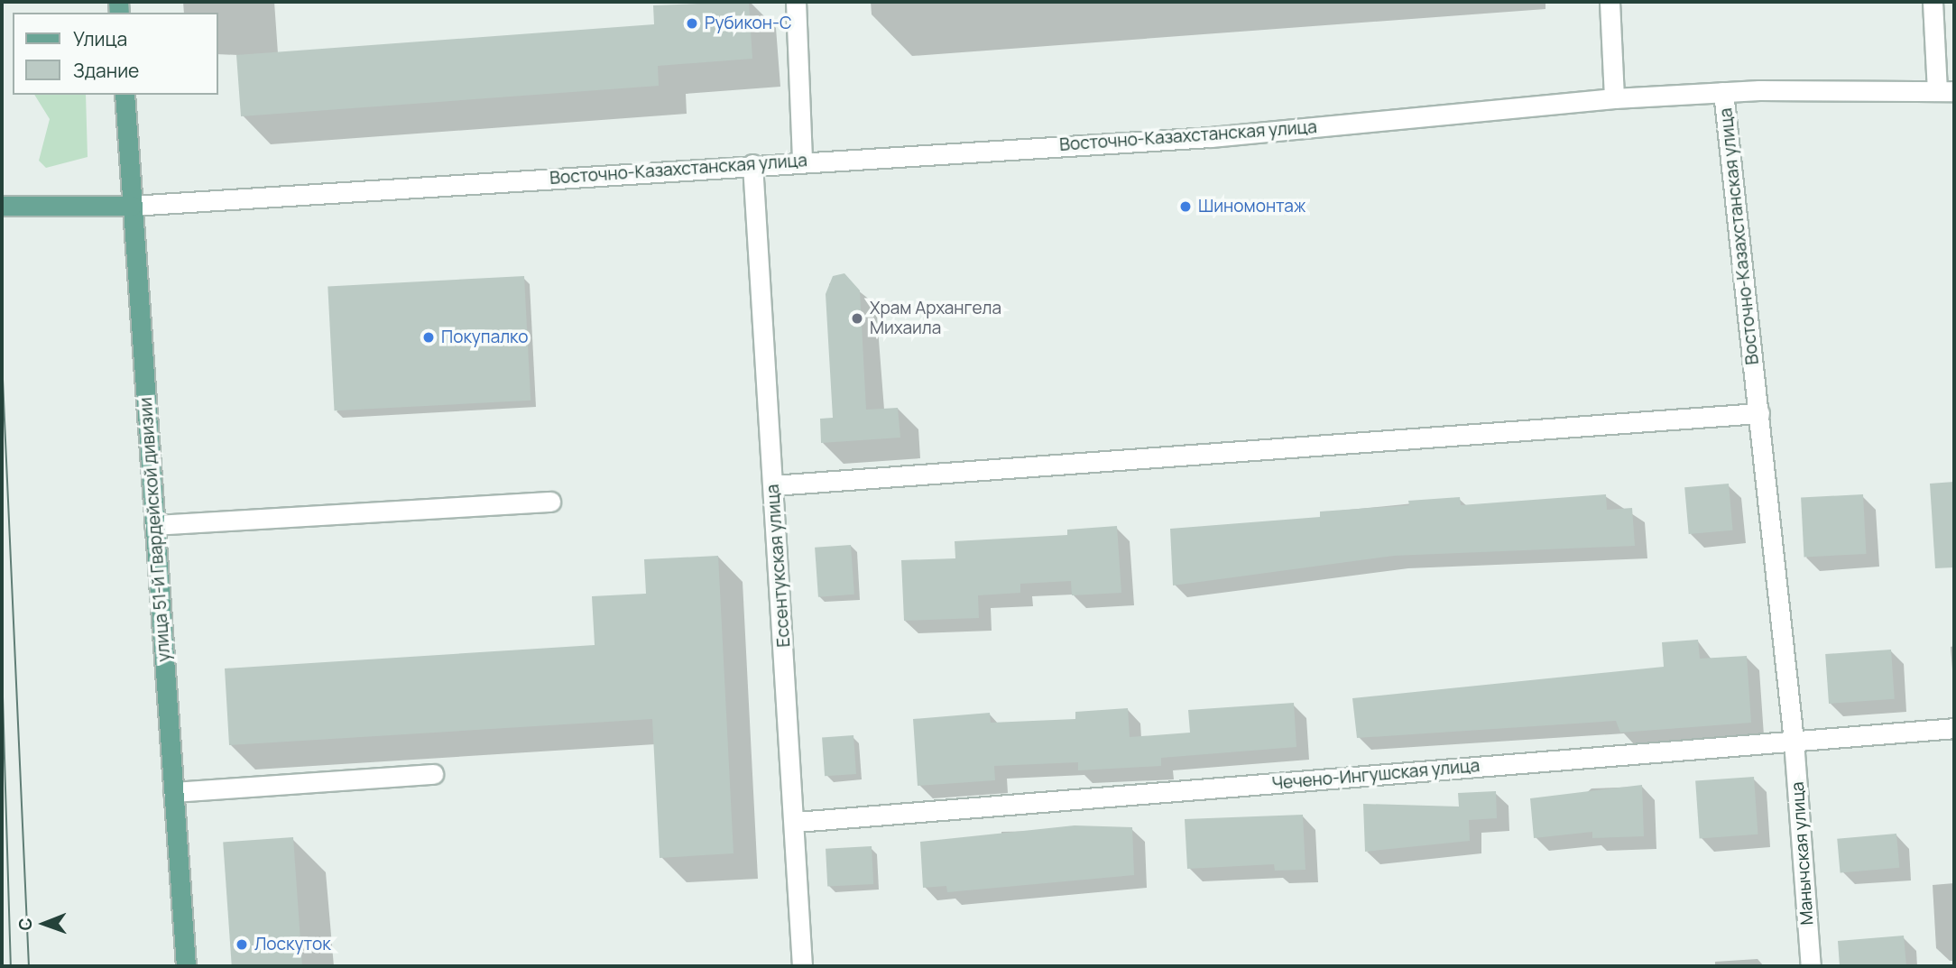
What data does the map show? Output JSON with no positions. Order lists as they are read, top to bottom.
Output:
{
  "streets": {
    "main road": ["Восточно-Казахстанская улица", "улица 51-й Гвардейской дивизии"],
    "street": ["Ессентукская улица", "Чечено-Ингушская улица", "Манычская улица"]
  },
  "crossings": [
    ["Восточно-Казахстанская улица", "улица 51-й Гвардейской дивизии"],
    ["Восточно-Казахстанская улица", "Ессентукская улица"],
    ["Восточно-Казахстанская улица", "Чечено-Ингушская улица"],
    ["Восточно-Казахстанская улица", "Манычская улица"],
    ["Ессентукская улица", "Чечено-Ингушская улица"],
    ["Чечено-Ингушская улица", "Манычская улица"]
  ],
  "places": [
    "Рубикон-С",
    "Шиномонтаж",
    "Храм Архангела Михаила",
    "Покупалко",
    "Лоскуток"
  ],
  "legend": ["Улица", "Здание"],
  "north": "left"
}
